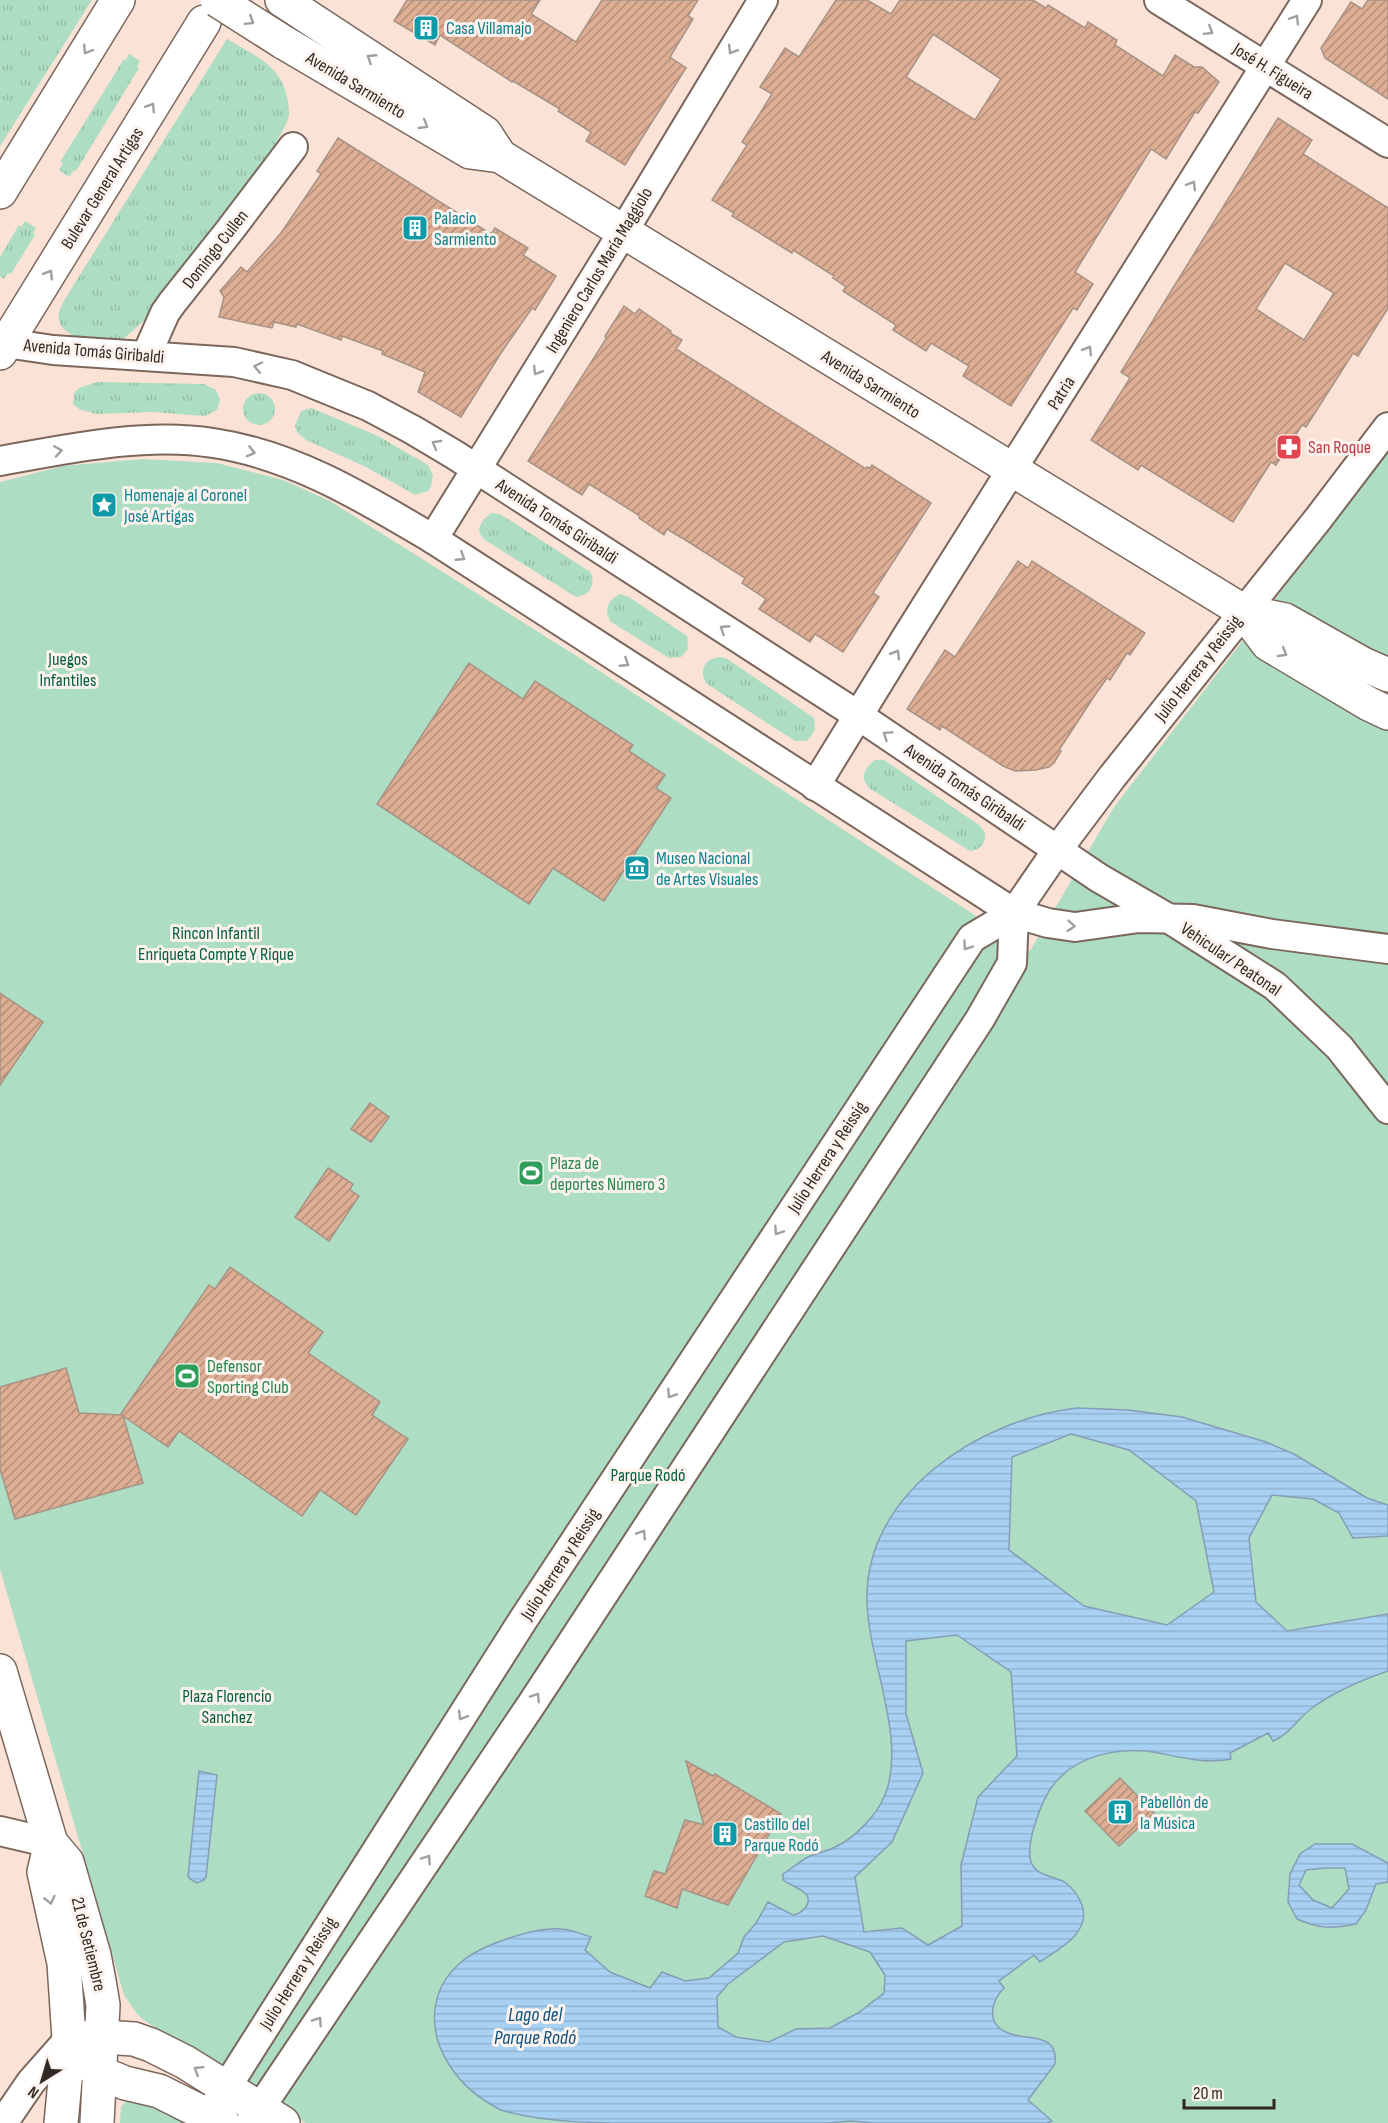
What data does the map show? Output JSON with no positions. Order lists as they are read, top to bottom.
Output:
{
  "streets": {
    "street": [
      "José H. Figueira",
      "Avenida Sarmiento",
      "Bulevar General Artigas",
      "Domingo Cullen",
      "Ingeniero Carlos María Maggiolo",
      "Avenida Tomás Giribaldi",
      "Patria",
      "Julio Herrera y Reissig",
      "Vehicular/ Peatonal",
      "21 de Setiembre"
    ]
  },
  "crossings": [
    ["José H. Figueira", "Patria"],
    ["Avenida Sarmiento", "Bulevar General Artigas"],
    ["Avenida Sarmiento", "Ingeniero Carlos María Maggiolo"],
    ["Avenida Sarmiento", "Patria"],
    ["Avenida Sarmiento", "Julio Herrera y Reissig"],
    ["Bulevar General Artigas", "Avenida Tomás Giribaldi"],
    ["Domingo Cullen", "Avenida Tomás Giribaldi"],
    ["Ingeniero Carlos María Maggiolo", "Avenida Tomás Giribaldi"],
    ["Avenida Tomás Giribaldi", "Patria"],
    ["Avenida Tomás Giribaldi", "Julio Herrera y Reissig"],
    ["Avenida Tomás Giribaldi", "Vehicular/ Peatonal"]
  ],
  "one_way": ["José H. Figueira", "Ingeniero Carlos María Maggiolo", "Patria"],
  "water": ["Lago del Parque Rodó"],
  "parks": [
    "Juegos Infantiles",
    "Rincon Infantil Enriqueta Compte Y Rique",
    "Parque Rodó",
    "Plaza Florencio Sanchez"
  ],
  "places": {
    "building": [
      "Casa Villamajo",
      "Palacio Sarmiento",
      "Pabellón de la Música",
      "Castillo del Parque Rodó"
    ],
    "pharmacy": ["San Roque"],
    "place": ["Homenaje al Coronel José Artigas"],
    "museum": ["Museo Nacional de Artes Visuales"],
    "sports": ["Plaza de deportes Número 3", "Defensor Sporting Club"]
  },
  "scale_bar": "20 m",
  "north": "bottom left"
}
